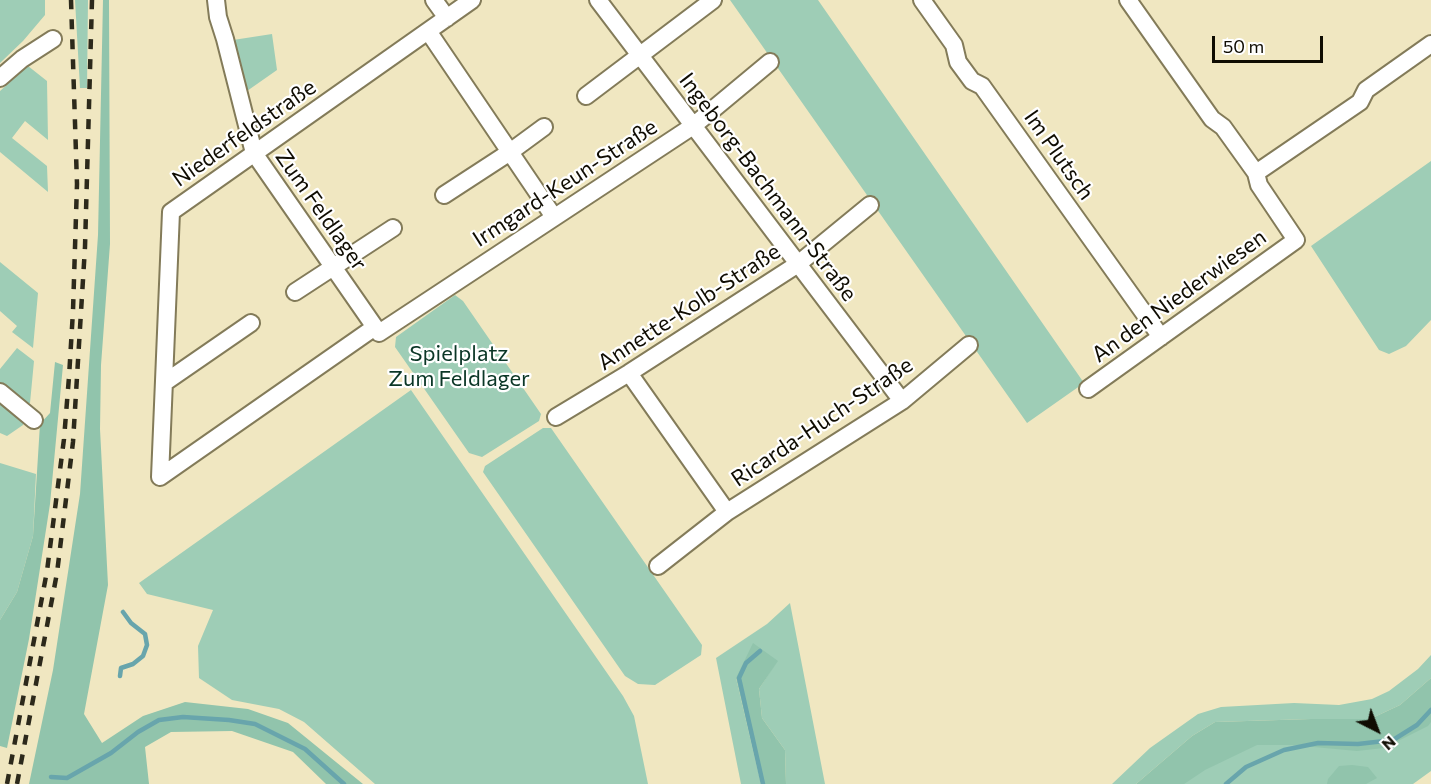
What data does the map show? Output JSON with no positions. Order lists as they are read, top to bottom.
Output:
{
  "streets": {
    "street": [
      "Niederfeldstraße",
      "Im Plutsch",
      "Irmgard-Keun-Straße",
      "Ingeborg-Bachmann-Straße",
      "Zum Feldlager",
      "An den Niederwiesen",
      "Annette-Kolb-Straße",
      "Ricarda-Huch-Straße"
    ]
  },
  "crossings": [
    ["Niederfeldstraße", "Irmgard-Keun-Straße"],
    ["Niederfeldstraße", "Zum Feldlager"],
    ["Im Plutsch", "An den Niederwiesen"],
    ["Irmgard-Keun-Straße", "Ingeborg-Bachmann-Straße"],
    ["Irmgard-Keun-Straße", "Zum Feldlager"],
    ["Ingeborg-Bachmann-Straße", "Annette-Kolb-Straße"],
    ["Ingeborg-Bachmann-Straße", "Ricarda-Huch-Straße"],
    ["Annette-Kolb-Straße", "Ricarda-Huch-Straße"]
  ],
  "parks": ["Spielplatz Zum Feldlager"],
  "scale_bar": "50 m",
  "north": "bottom right"
}
